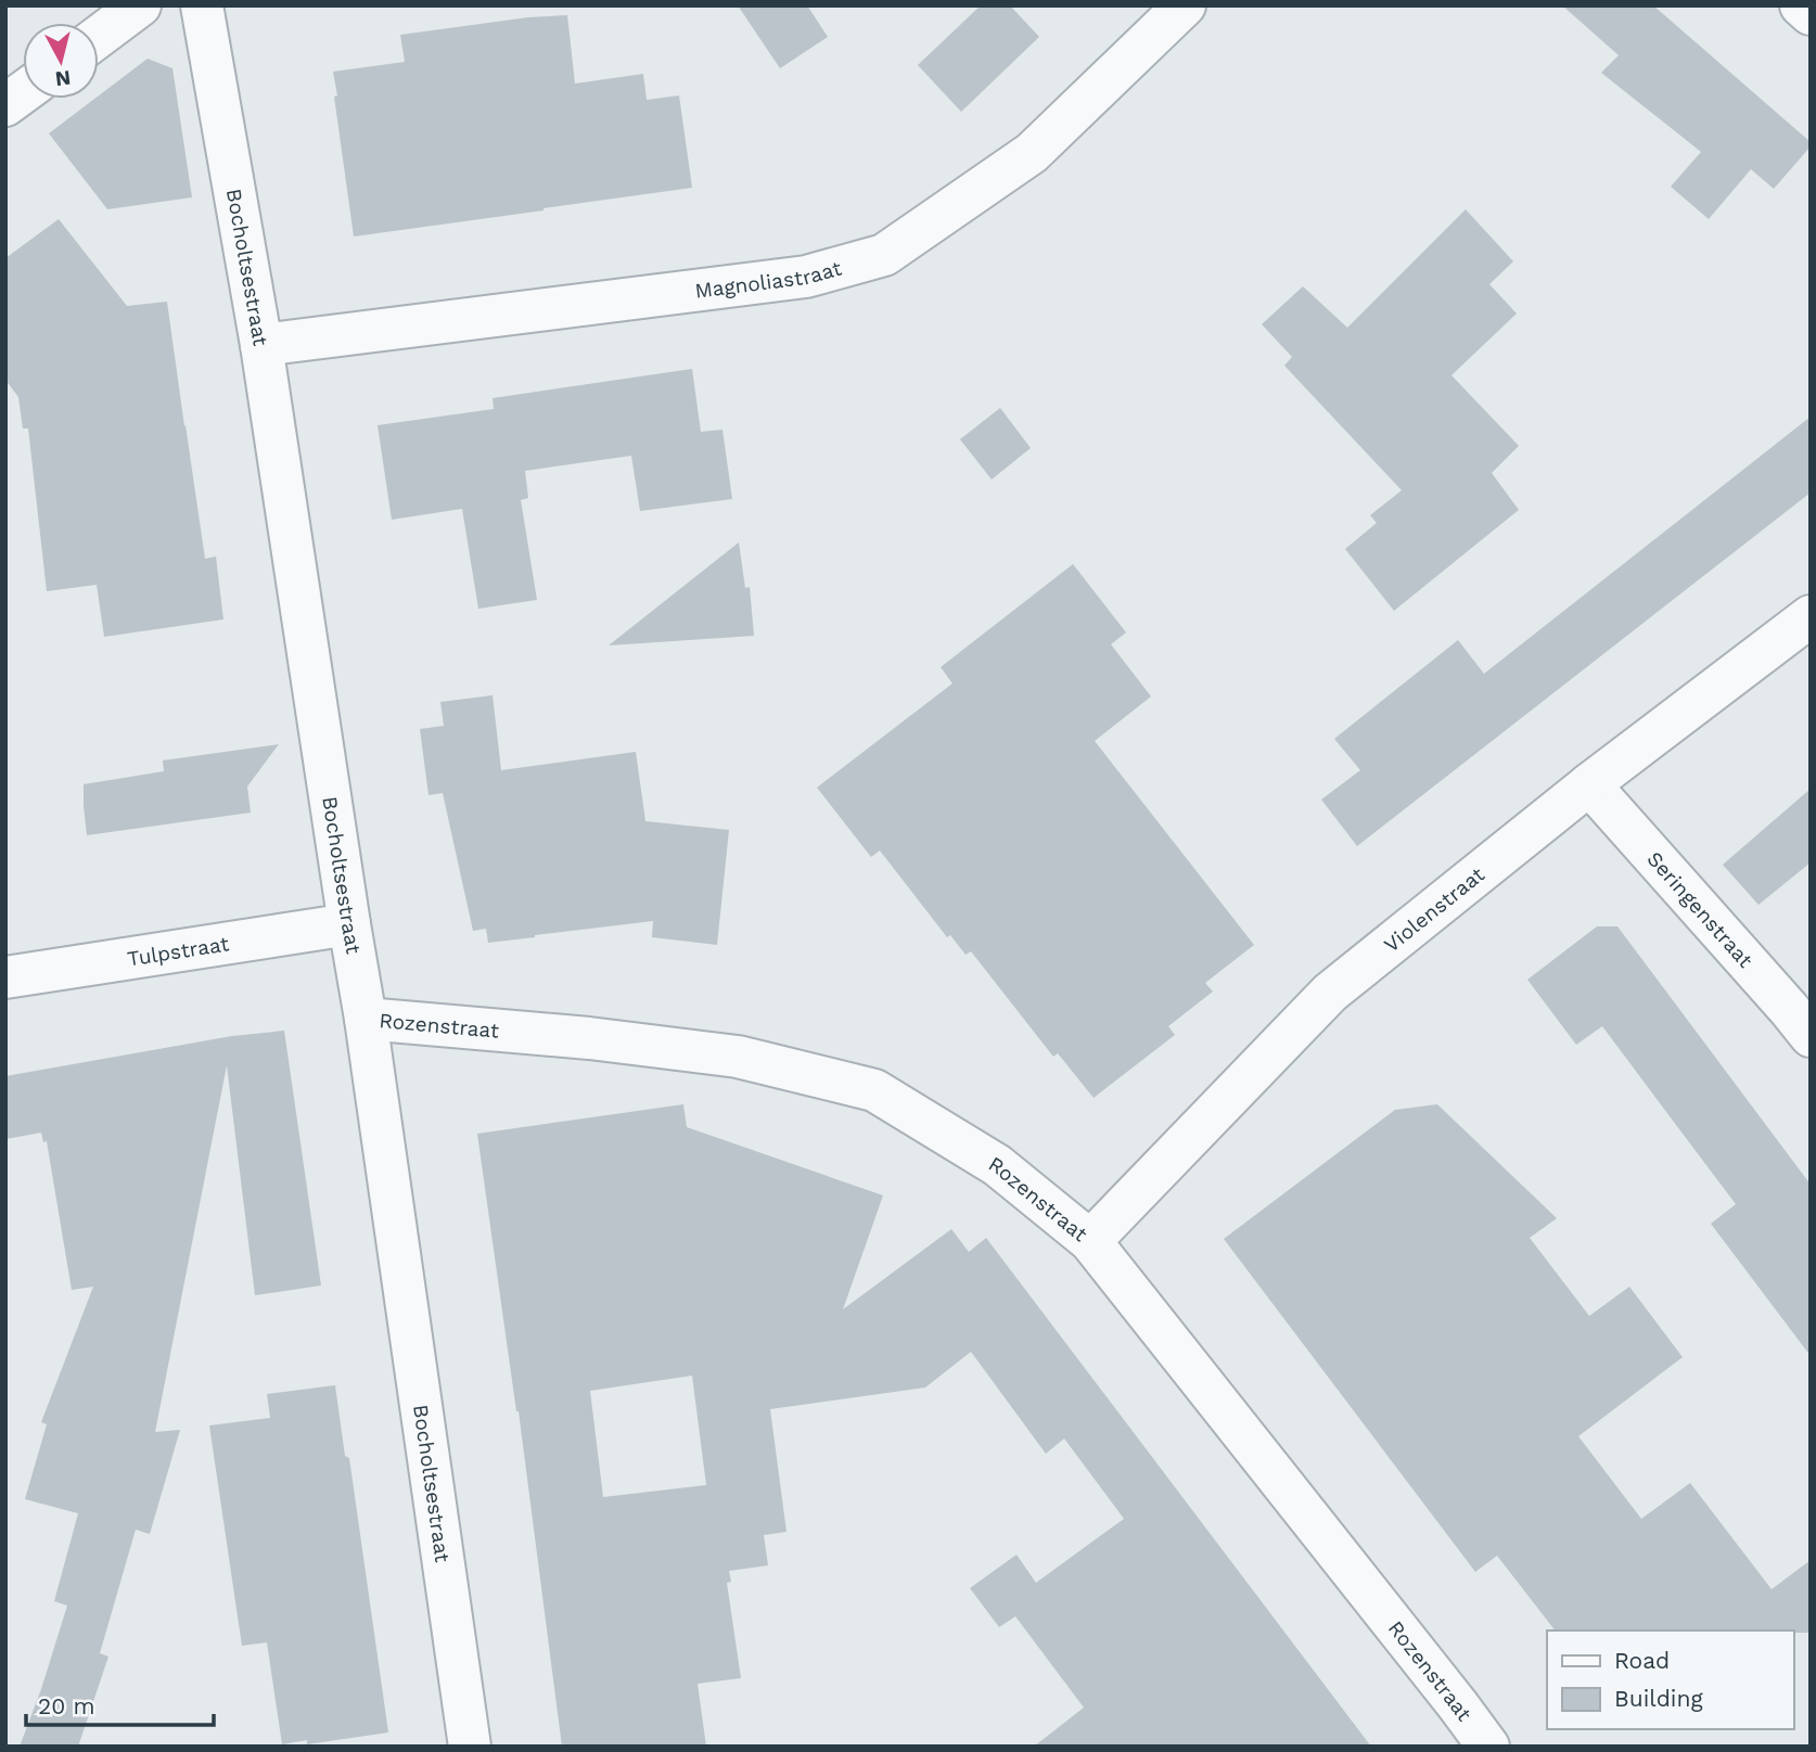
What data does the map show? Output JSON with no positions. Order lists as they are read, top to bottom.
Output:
{
  "streets": {
    "street": [
      "Bocholtsestraat",
      "Magnoliastraat",
      "Violenstraat",
      "Seringenstraat",
      "Tulpstraat",
      "Rozenstraat"
    ]
  },
  "crossings": [
    ["Bocholtsestraat", "Magnoliastraat"],
    ["Bocholtsestraat", "Tulpstraat"],
    ["Bocholtsestraat", "Rozenstraat"],
    ["Violenstraat", "Seringenstraat"],
    ["Violenstraat", "Rozenstraat"]
  ],
  "legend": ["Road", "Building"],
  "scale_bar": "20 m",
  "north": "bottom"
}
